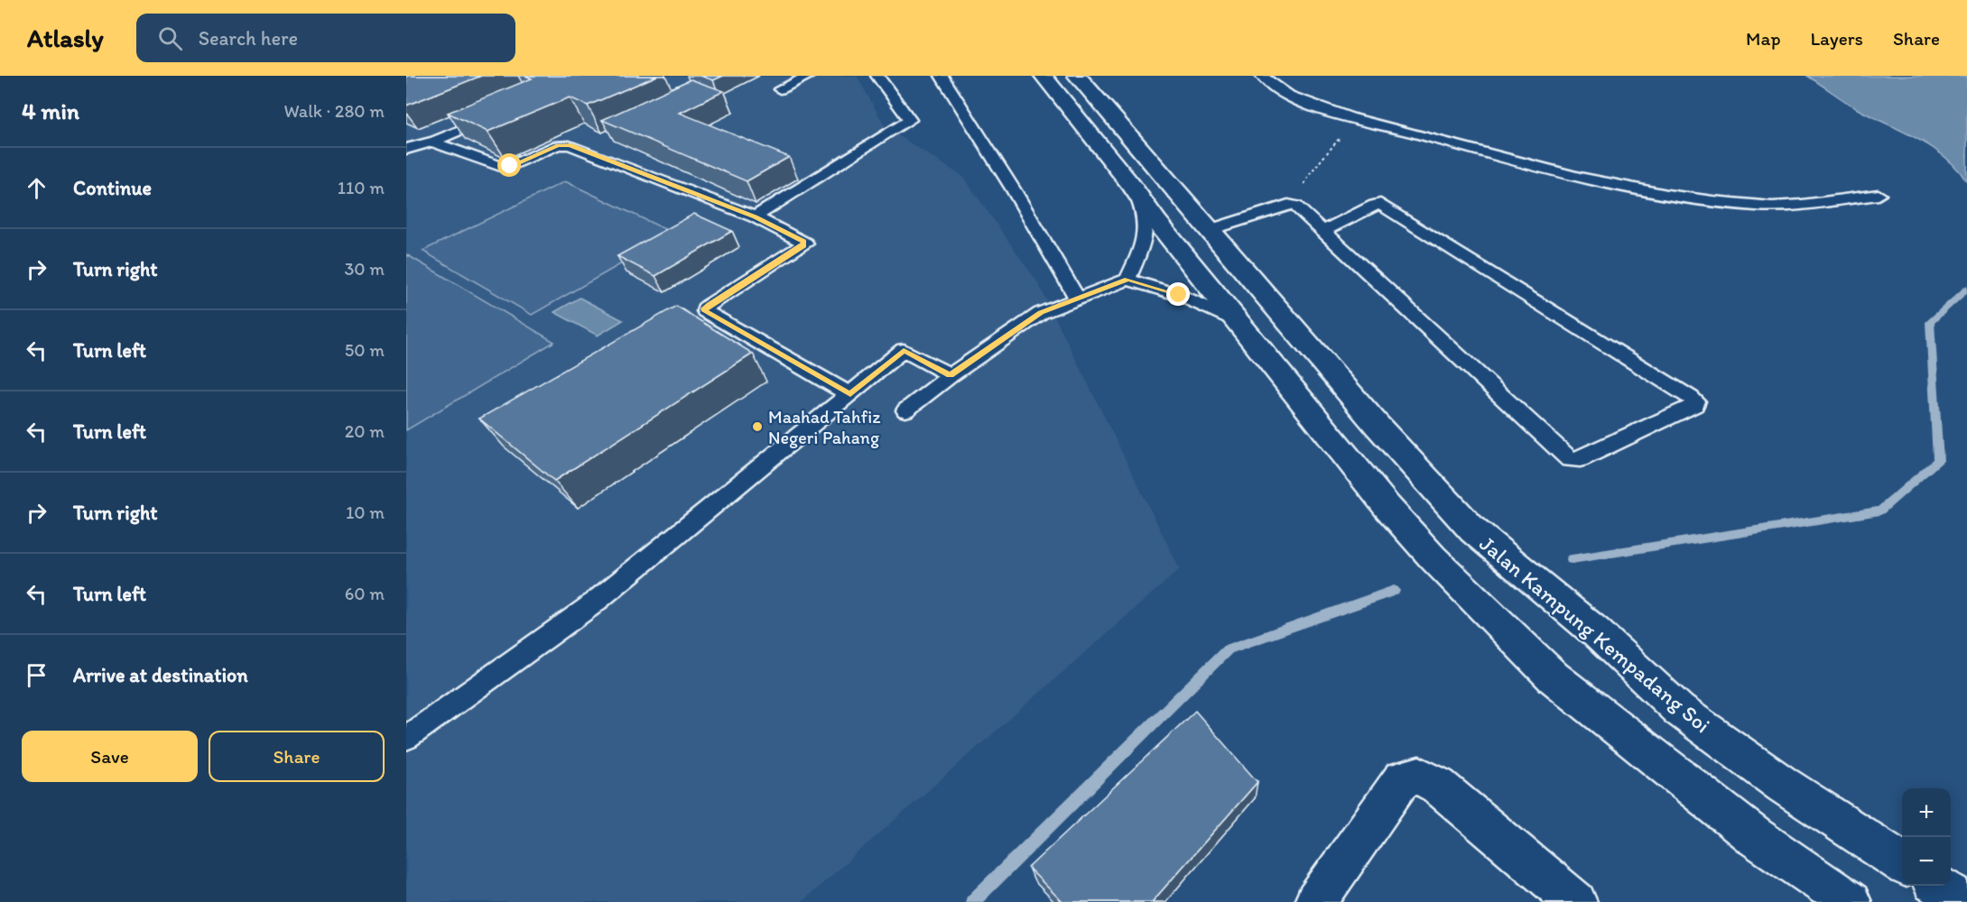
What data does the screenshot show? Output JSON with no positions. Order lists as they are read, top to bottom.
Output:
{
  "streets": {
    "main road": ["Jalan Kampung Kempadang Soi"]
  },
  "places": ["Maahad Tahfiz Negeri Pahang"],
  "page": {
    "header": "Atlasly",
    "search": "Search here",
    "nav": ["Map", "Layers", "Share"],
    "heading": ["4 min", "Walk · 280 m"],
    "list": [
      ["Continue", "110 m"],
      ["Turn right", "30 m"],
      ["Turn left", "50 m"],
      ["Turn left", "20 m"],
      ["Turn right", "10 m"],
      ["Turn left", "60 m"],
      "Arrive at destination"
    ],
    "buttons": ["Save", "Share"],
    "map_buttons": ["+", "−"]
  }
}
